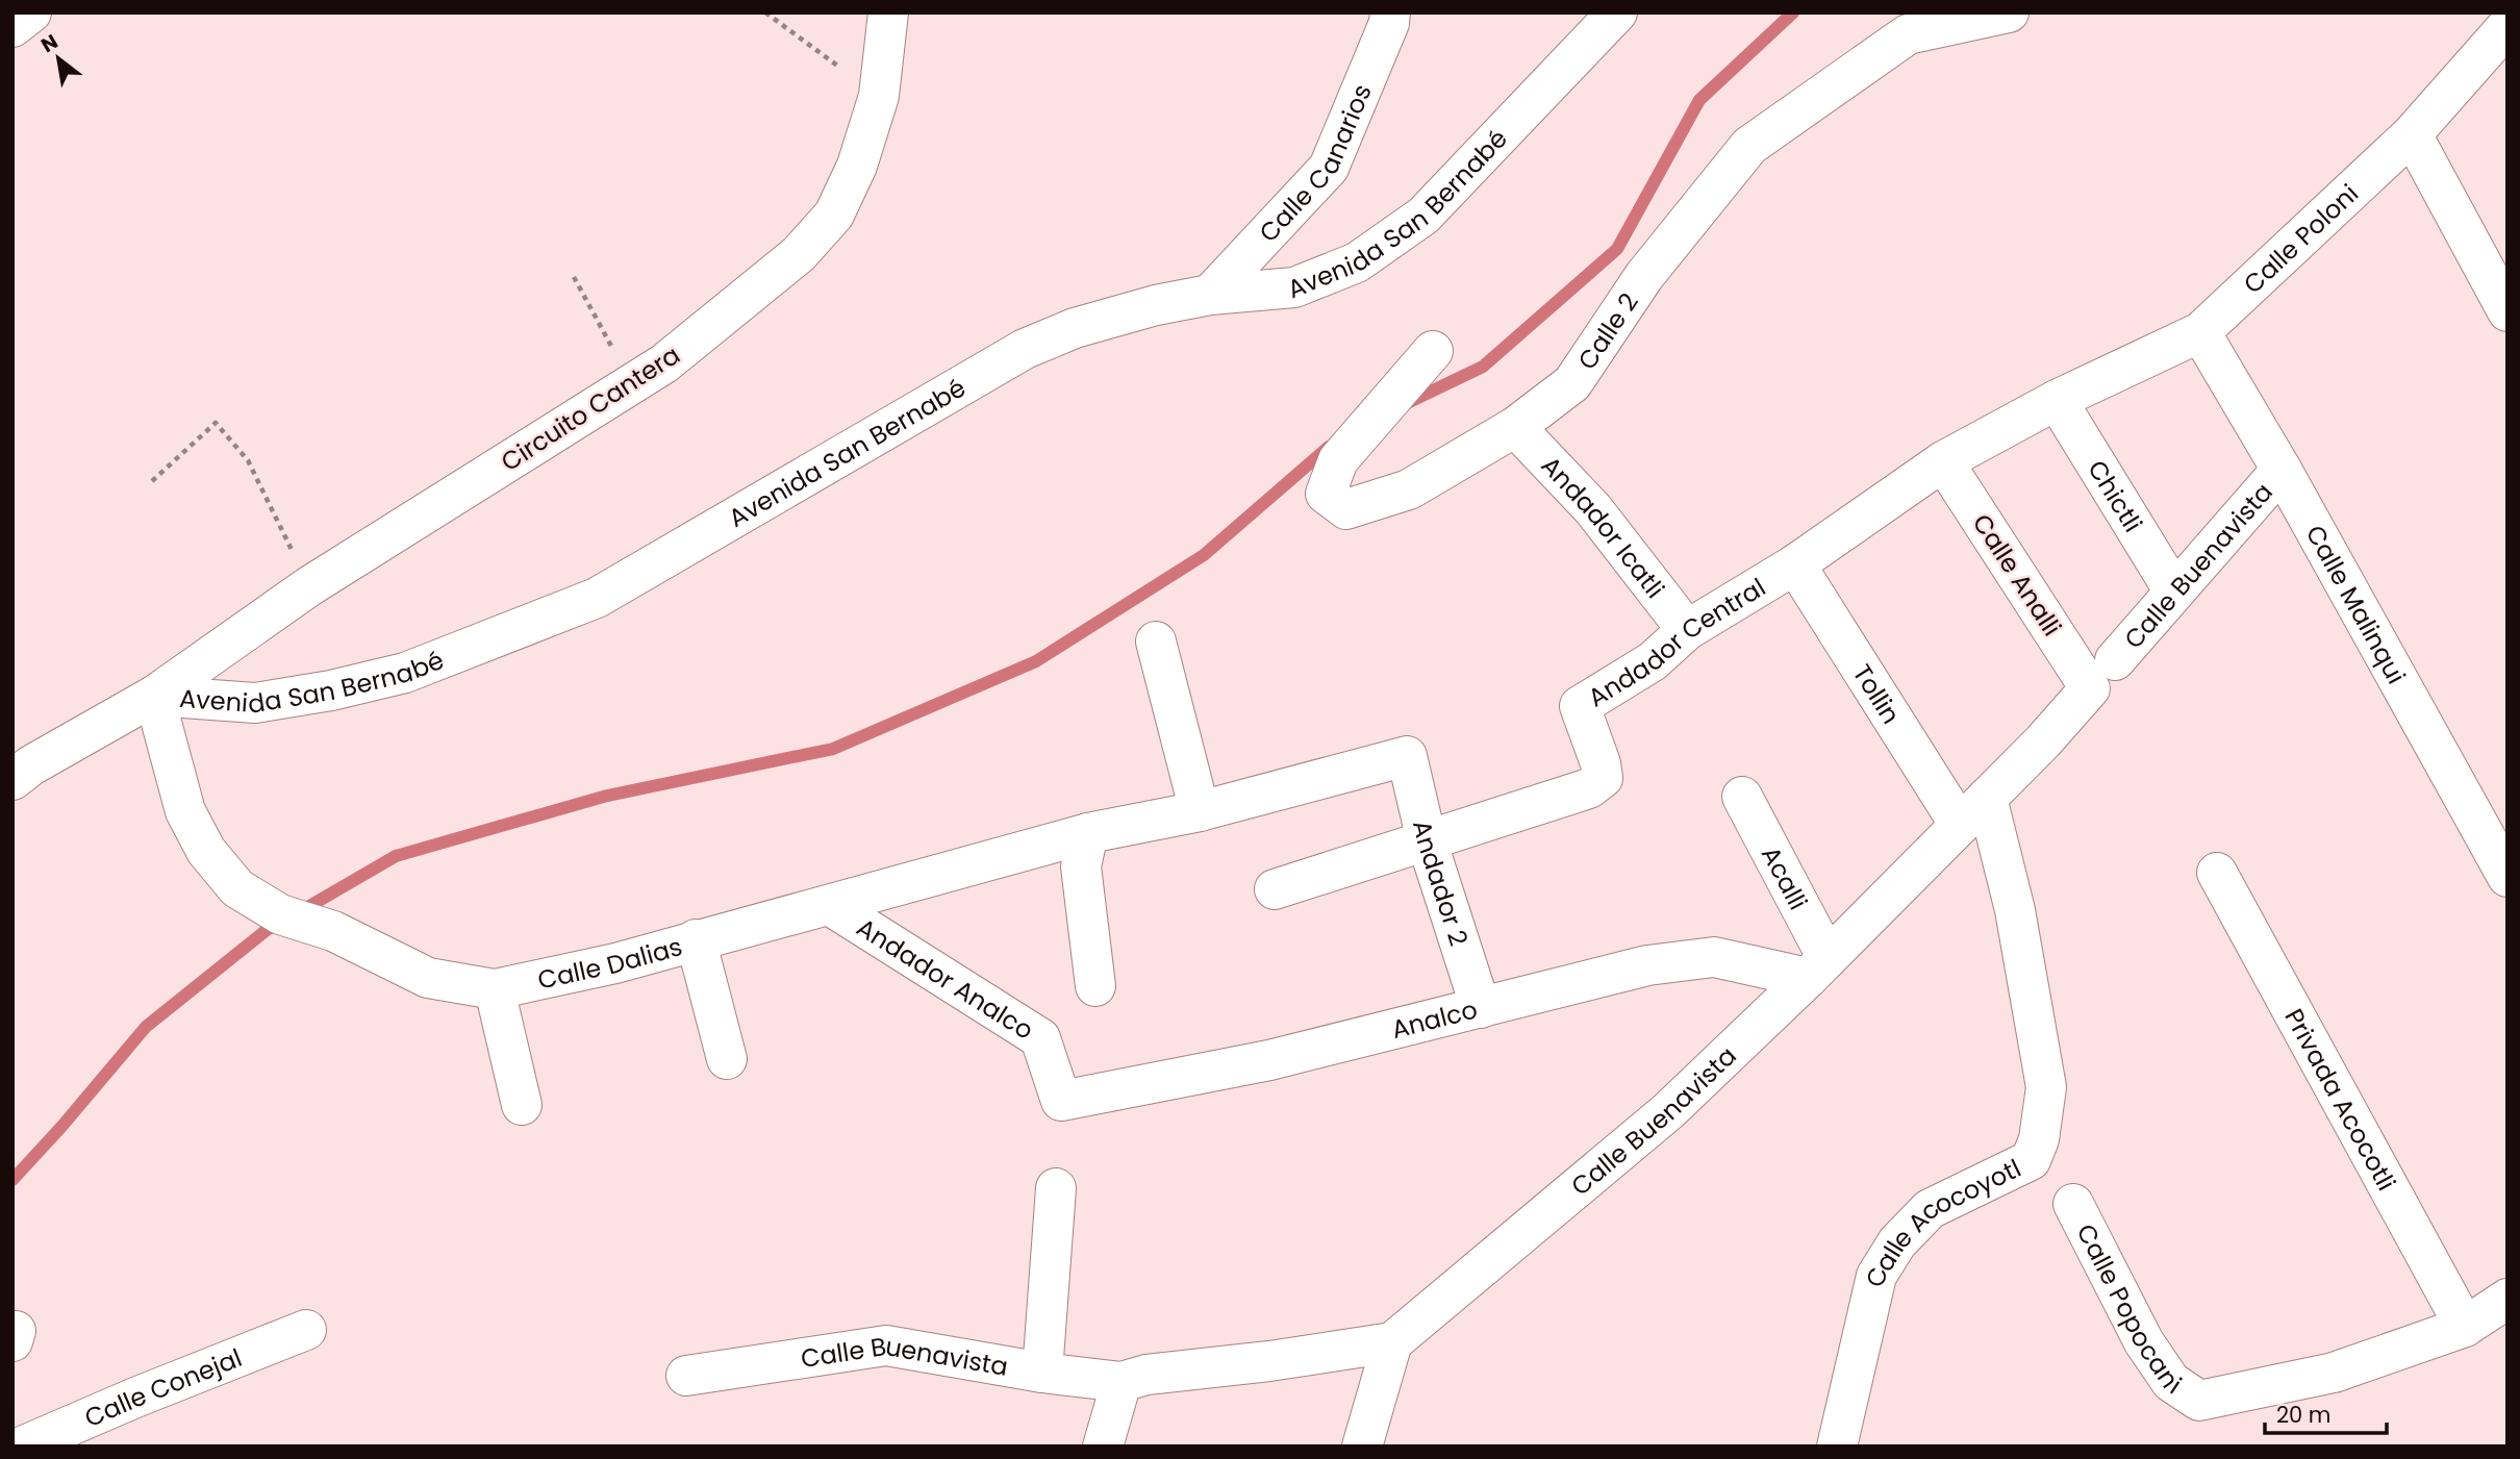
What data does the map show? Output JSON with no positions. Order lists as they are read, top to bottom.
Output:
{
  "streets": {
    "street": [
      "Calle Canarios",
      "Avenida San Bernabé",
      "Calle Poloni",
      "Calle 2",
      "Circuito Cantera",
      "Chictli",
      "Andador Icatli",
      "Calle Buenavista",
      "Calle Analli",
      "Calle Malinqui",
      "Andador Central",
      "Tollin",
      "Acalli",
      "Andador 2",
      "Calle Dalias",
      "Andador Analco",
      "Analco",
      "Privada Acocotli",
      "Calle Acocoyotl",
      "Calle Popocani",
      "Calle Conejal"
    ]
  },
  "crossings": [
    ["Calle Canarios", "Avenida San Bernabé"],
    ["Avenida San Bernabé", "Circuito Cantera"],
    ["Avenida San Bernabé", "Calle Dalias"],
    ["Calle Poloni", "Chictli"],
    ["Calle Poloni", "Calle Malinqui"],
    ["Calle Poloni", "Andador Central"],
    ["Calle 2", "Andador Icatli"],
    ["Circuito Cantera", "Calle Dalias"],
    ["Chictli", "Calle Buenavista"],
    ["Chictli", "Andador Central"],
    ["Andador Icatli", "Andador Central"],
    ["Calle Buenavista", "Calle Analli"],
    ["Calle Buenavista", "Calle Malinqui"],
    ["Calle Buenavista", "Tollin"],
    ["Calle Buenavista", "Acalli"],
    ["Calle Buenavista", "Analco"],
    ["Calle Buenavista", "Calle Acocoyotl"],
    ["Calle Analli", "Andador Central"],
    ["Andador Central", "Tollin"],
    ["Andador Central", "Andador 2"],
    ["Tollin", "Calle Acocoyotl"],
    ["Acalli", "Analco"],
    ["Andador 2", "Calle Dalias"],
    ["Andador 2", "Analco"],
    ["Calle Dalias", "Andador Analco"],
    ["Andador Analco", "Analco"],
    ["Privada Acocotli", "Calle Popocani"]
  ],
  "scale_bar": "20 m",
  "north": "top left"
}
